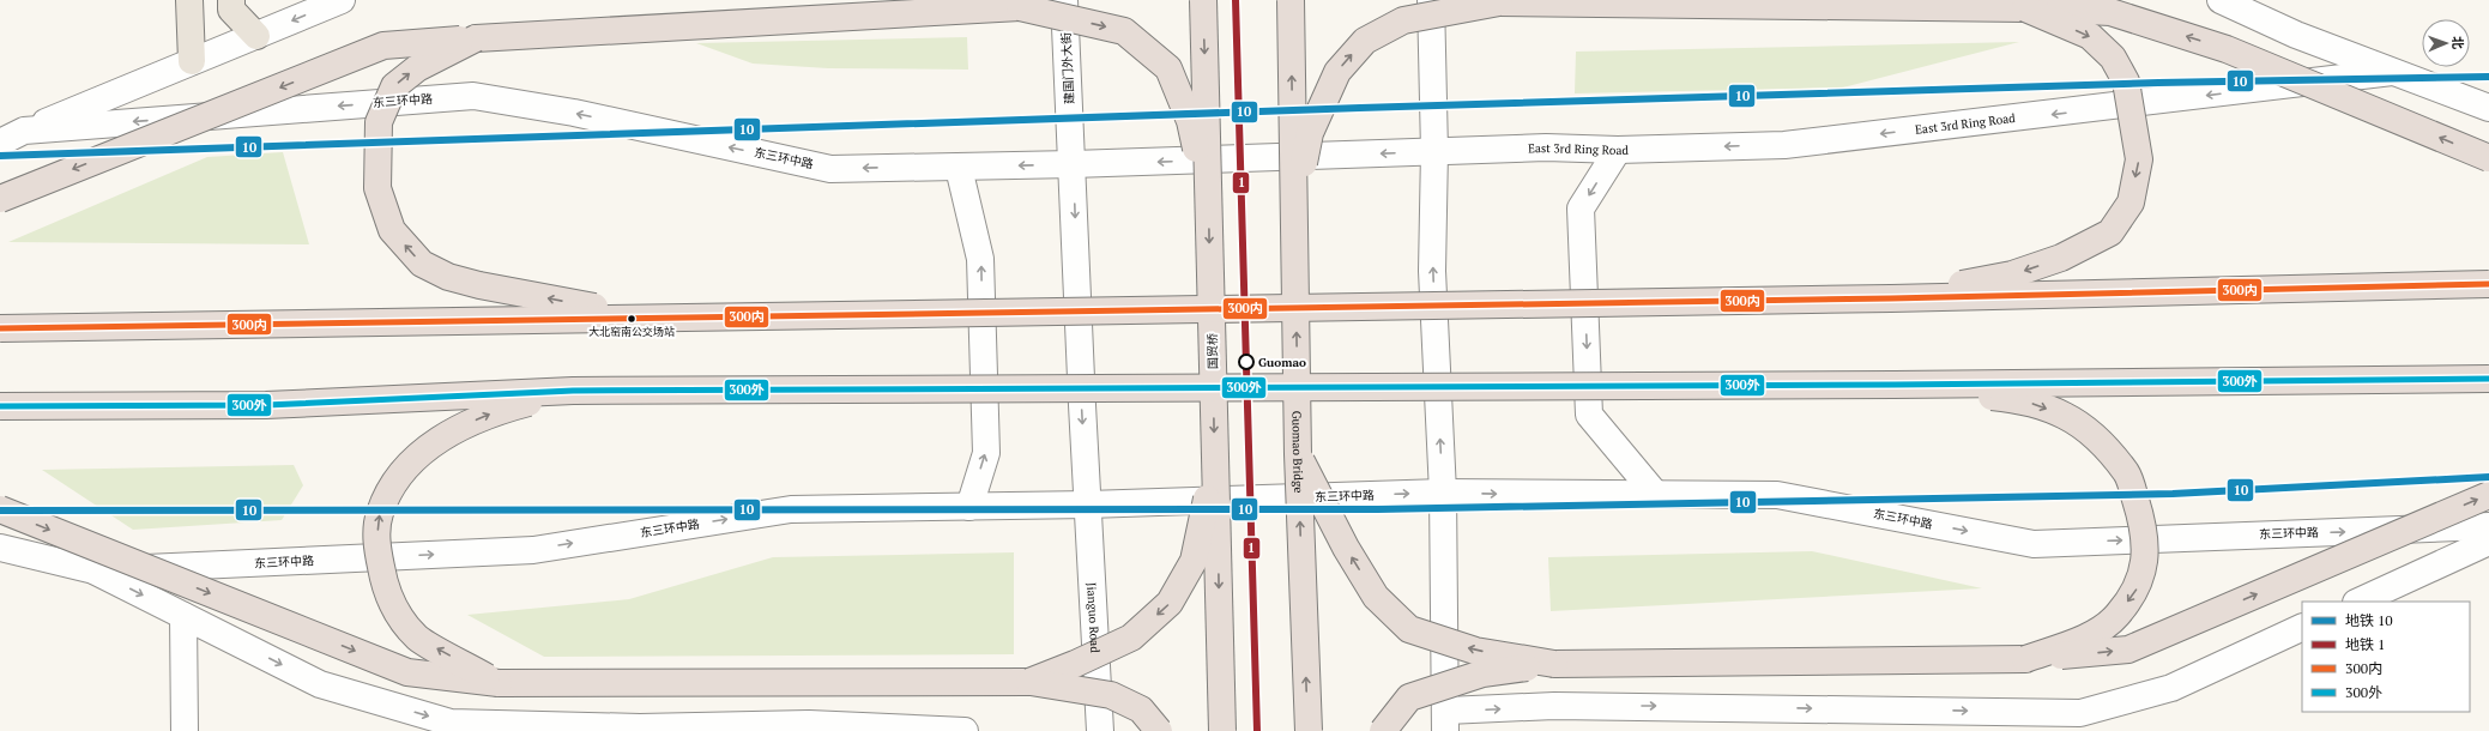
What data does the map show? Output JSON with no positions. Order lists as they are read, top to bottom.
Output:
{
  "streets": {
    "highway": ["国贸桥", "Guomao Bridge"],
    "street": [
      "建国门外大街",
      "东三环中路",
      "East 3rd Ring Road",
      "Jianguo Road"
    ]
  },
  "crossings": [
    ["建国门外大街", "东三环中路"],
    ["建国门外大街", "Jianguo Road"],
    ["东三环中路", "East 3rd Ring Road"],
    ["东三环中路", "Jianguo Road"]
  ],
  "one_way": ["East 3rd Ring Road", "国贸桥", "Guomao Bridge"],
  "places": ["大北窑南公交场站", "Guomao"],
  "lines": [
    "metro line 1",
    "metro line 10",
    "transit line 300内",
    "transit line 300外"
  ],
  "legend": [
    "地铁 10",
    "地铁 1",
    "300内",
    "300外"
  ],
  "north": "right"
}
